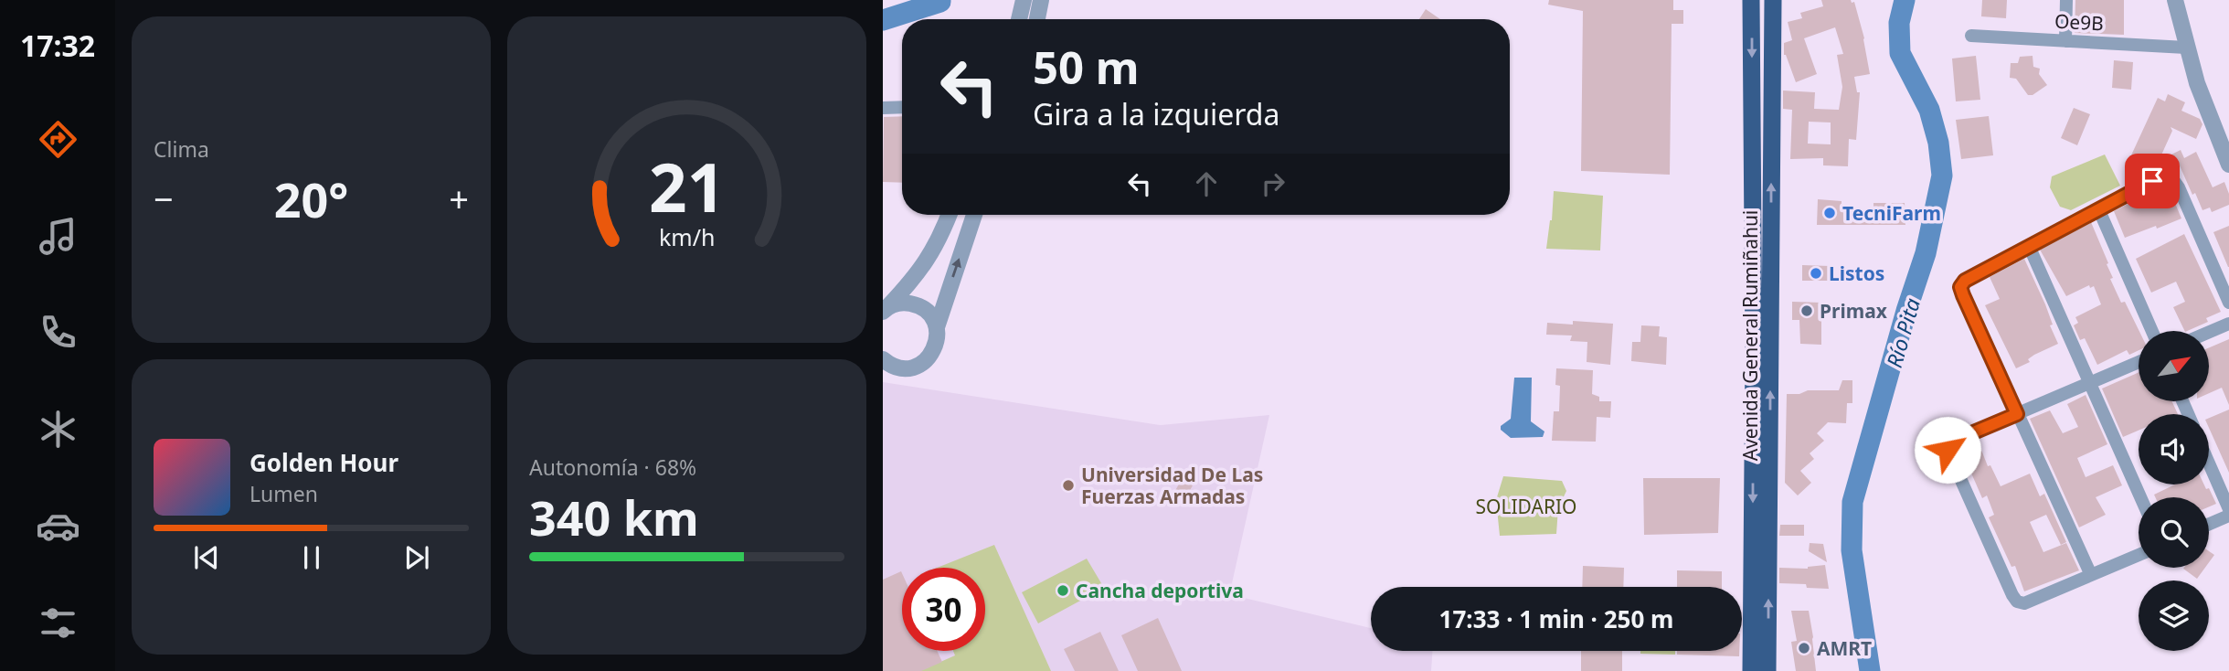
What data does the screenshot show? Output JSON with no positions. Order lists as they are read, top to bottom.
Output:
{
  "streets": {
    "highway": ["Avenida General Rumiñahui"],
    "street": ["Oe9B"]
  },
  "water": ["Río Pita"],
  "parks": ["SOLIDARIO"],
  "places": [
    "TecniFarm",
    "Listos",
    "Primax",
    "Universidad De Las Fuerzas Armadas",
    "Cancha deportiva",
    "AMRT"
  ],
  "north": "top right",
  "page": {
    "tabs": "17:32",
    "tile": [
      "Clima",
      ["Autonomía · 68%", "340 km"]
    ],
    "turn": ["50 m", "Gira a la izquierda"],
    "heat": ["−", "20°", "+"],
    "song": ["Golden Hour", "Lumen"],
    "limit": "30",
    "trip": "17:33 · 1 min · 250 m",
    "gauge": ["21", "km/h"]
  }
}
